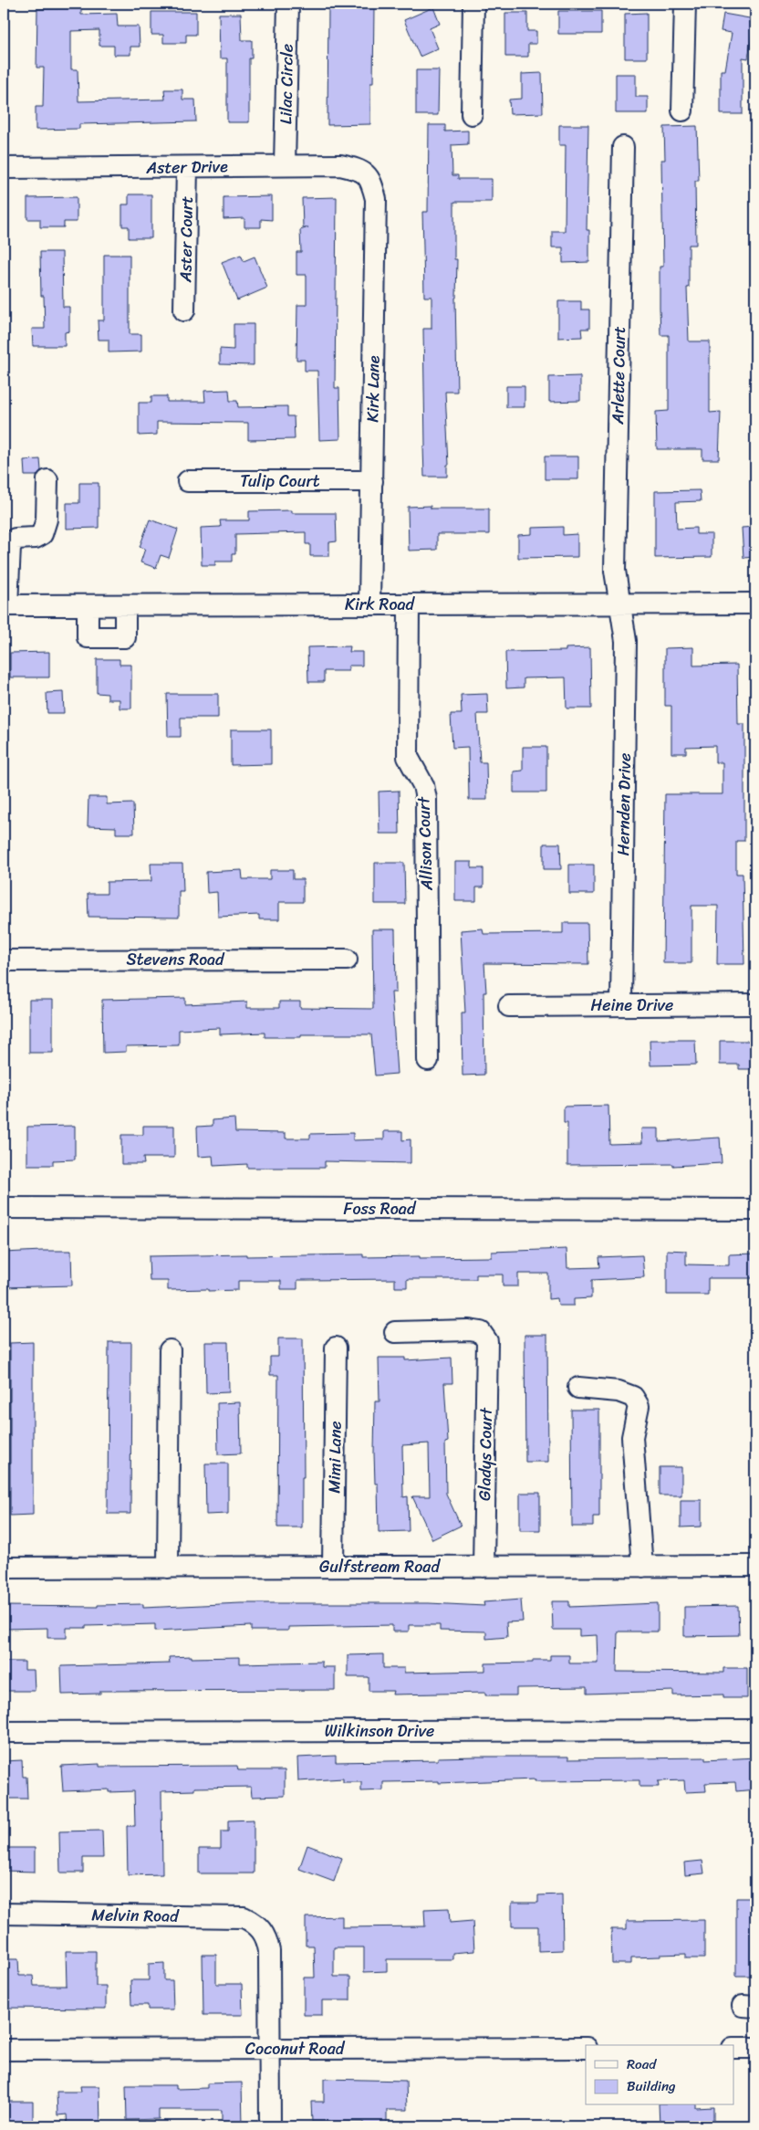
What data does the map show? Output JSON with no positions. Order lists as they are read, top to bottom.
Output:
{
  "streets": {
    "street": [
      "Lilac Circle",
      "Aster Drive",
      "Aster Court",
      "Arlette Court",
      "Kirk Lane",
      "Tulip Court",
      "Kirk Road",
      "Hernden Drive",
      "Allison Court",
      "Stevens Road",
      "Heine Drive",
      "Foss Road",
      "Gladys Court",
      "Mimi Lane",
      "Gulfstream Road",
      "Wilkinson Drive",
      "Melvin Road",
      "Coconut Road"
    ]
  },
  "crossings": [
    ["Lilac Circle", "Aster Drive"],
    ["Aster Drive", "Aster Court"],
    ["Aster Drive", "Kirk Lane"],
    ["Arlette Court", "Kirk Road"],
    ["Arlette Court", "Hernden Drive"],
    ["Kirk Lane", "Tulip Court"],
    ["Kirk Lane", "Kirk Road"],
    ["Kirk Road", "Hernden Drive"],
    ["Kirk Road", "Allison Court"],
    ["Hernden Drive", "Heine Drive"],
    ["Gladys Court", "Gulfstream Road"],
    ["Mimi Lane", "Gulfstream Road"],
    ["Melvin Road", "Coconut Road"]
  ],
  "legend": ["Road", "Building"]
}
